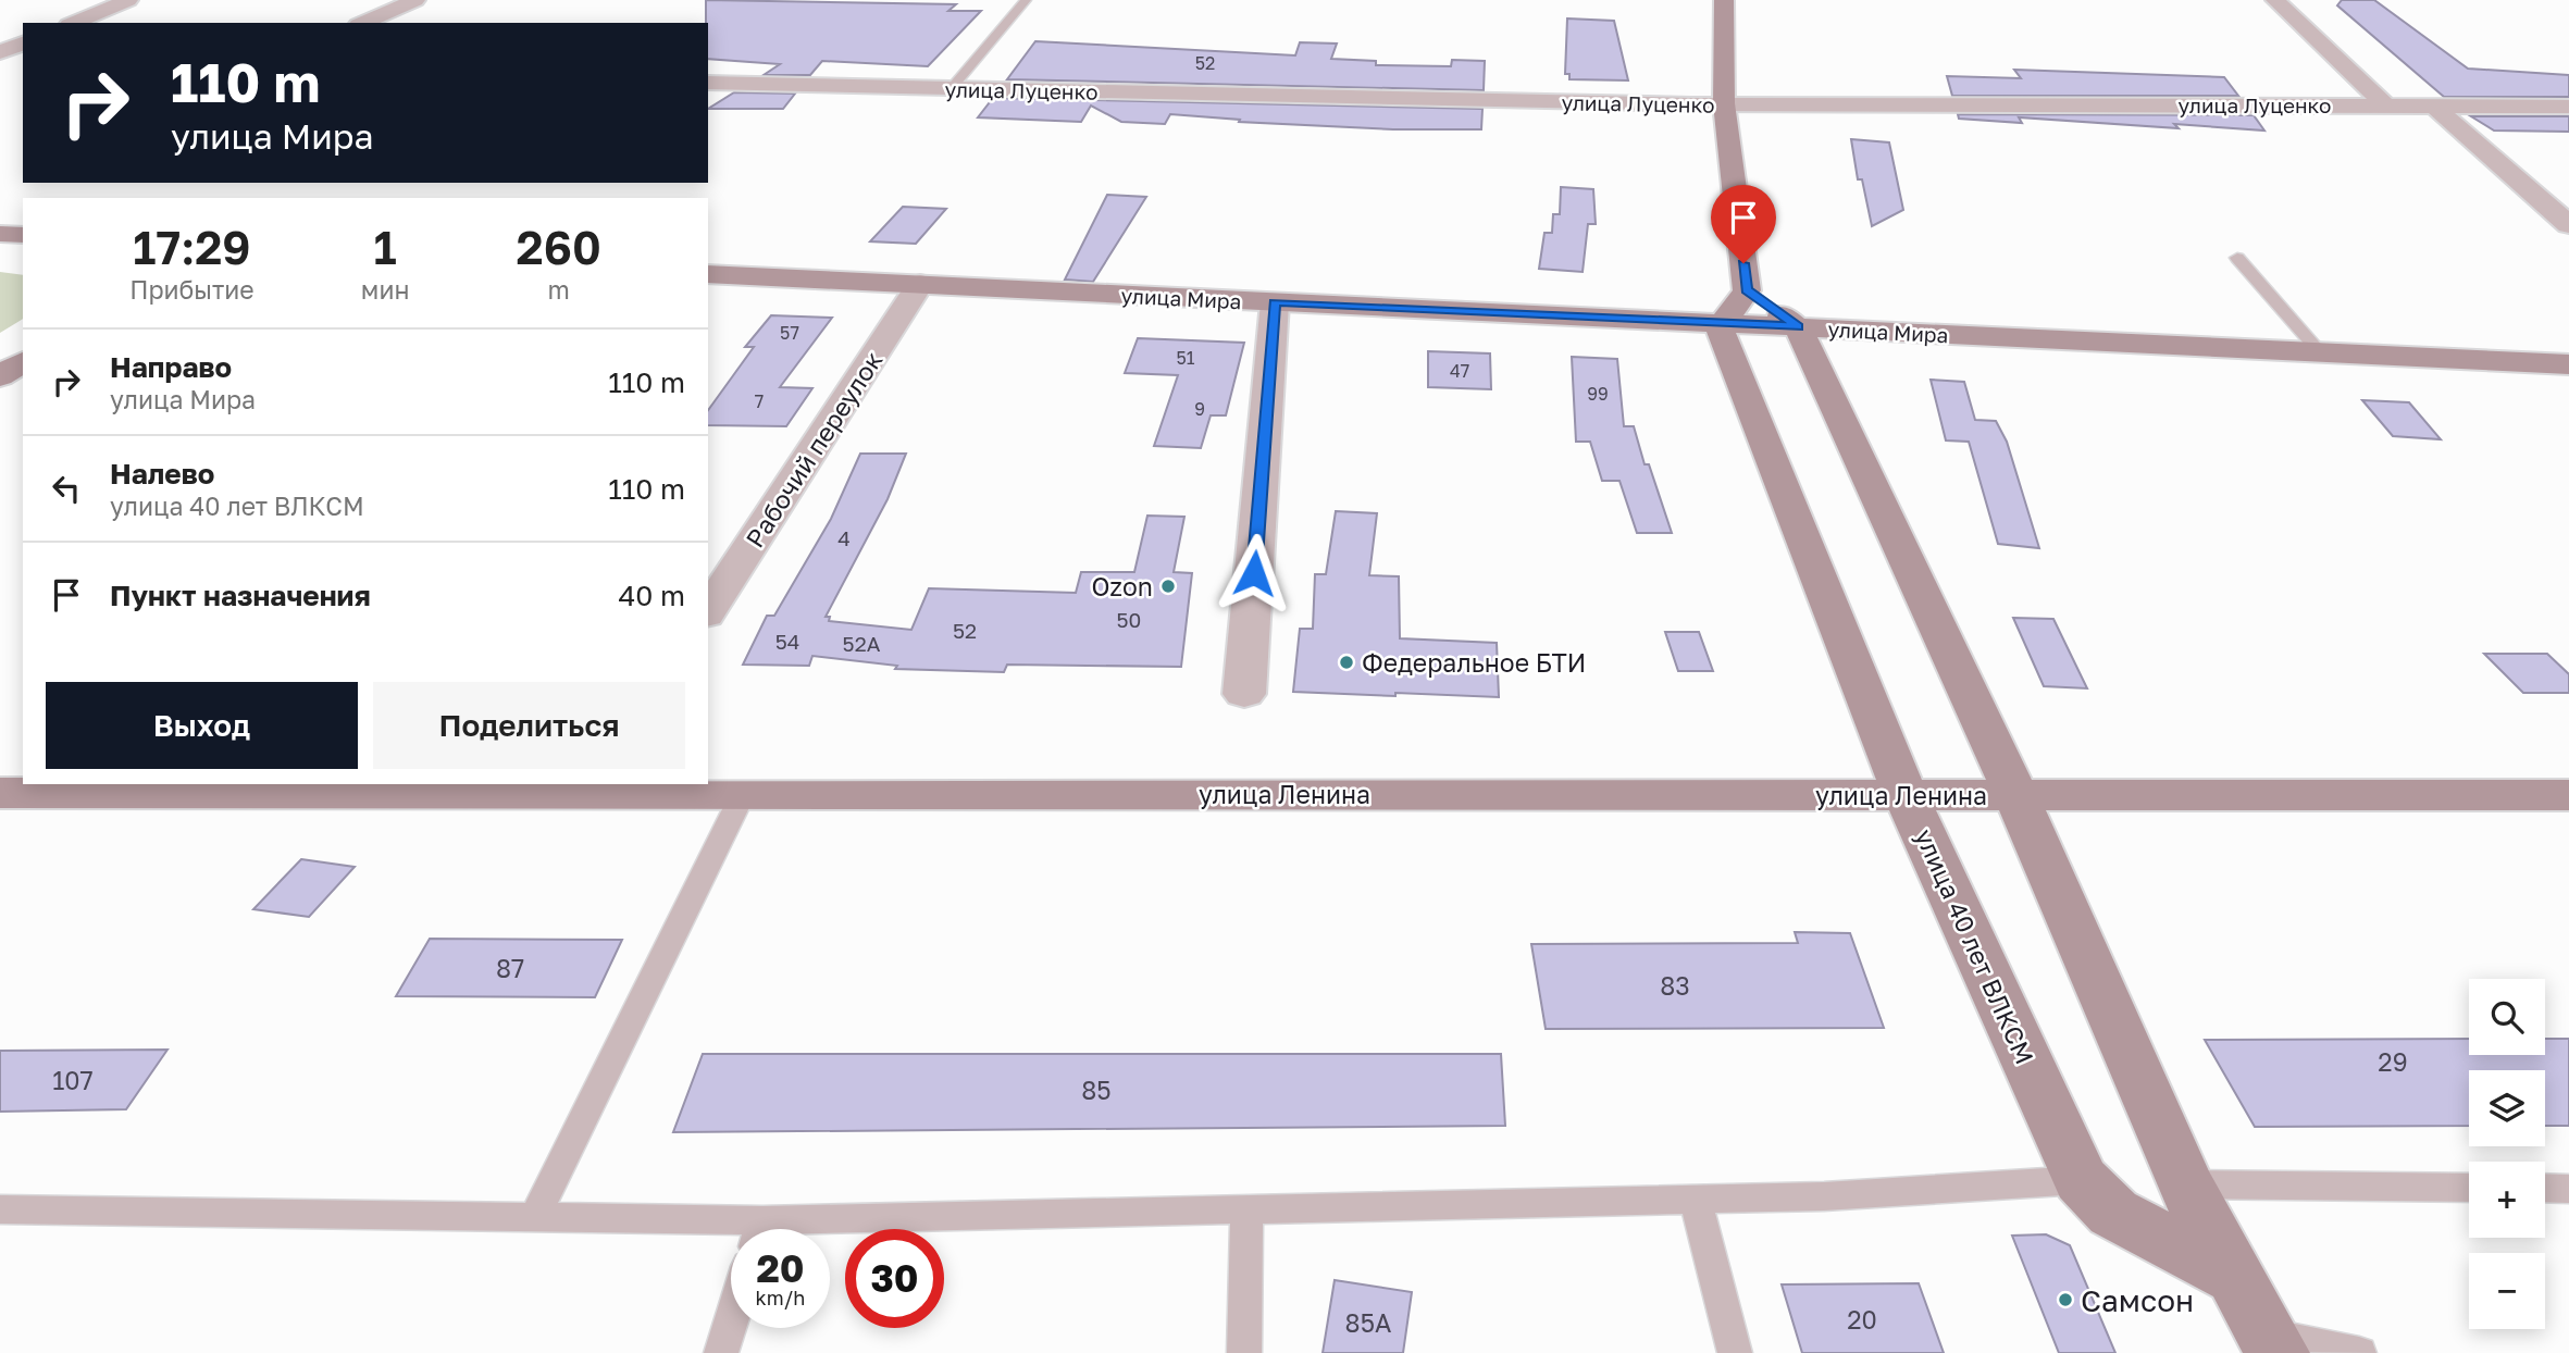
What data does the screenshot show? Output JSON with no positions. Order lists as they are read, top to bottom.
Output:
{
  "streets": {
    "street": [
      "улица Луценко",
      "улица Мира",
      "Рабочий переулок",
      "улица Ленина",
      "улица 40 лет ВЛКСМ"
    ]
  },
  "crossings": [
    ["улица Луценко", "улица 40 лет ВЛКСМ"],
    ["улица Мира", "Рабочий переулок"],
    ["улица Мира", "улица 40 лет ВЛКСМ"],
    ["улица Ленина", "улица 40 лет ВЛКСМ"]
  ],
  "places": ["Ozon", "Федеральное БТИ", "Самсон"],
  "house_numbers": [
    "52",
    "57",
    "51",
    "47",
    "99",
    "7",
    "9",
    "4",
    "50",
    "52",
    "54",
    "52А",
    "87",
    "83",
    "29",
    "107",
    "85",
    "20",
    "85А"
  ],
  "page": {
    "turn": ["110 m", "улица Мира"],
    "eta": [
      "17:29",
      "Прибытие",
      "1",
      "мин",
      "260",
      "m"
    ],
    "list": [
      {
        "name": "Направо",
        "note": "улица Мира",
        "value": "110 m"
      },
      {
        "name": "Налево",
        "note": "улица 40 лет ВЛКСМ",
        "value": "110 m"
      },
      {
        "name": "Пункт назначения",
        "value": "40 m"
      }
    ],
    "buttons": ["Выход", "Поделиться"],
    "map_buttons": ["+", "−"],
    "speed": "20 km/h",
    "limit": "30"
  }
}
